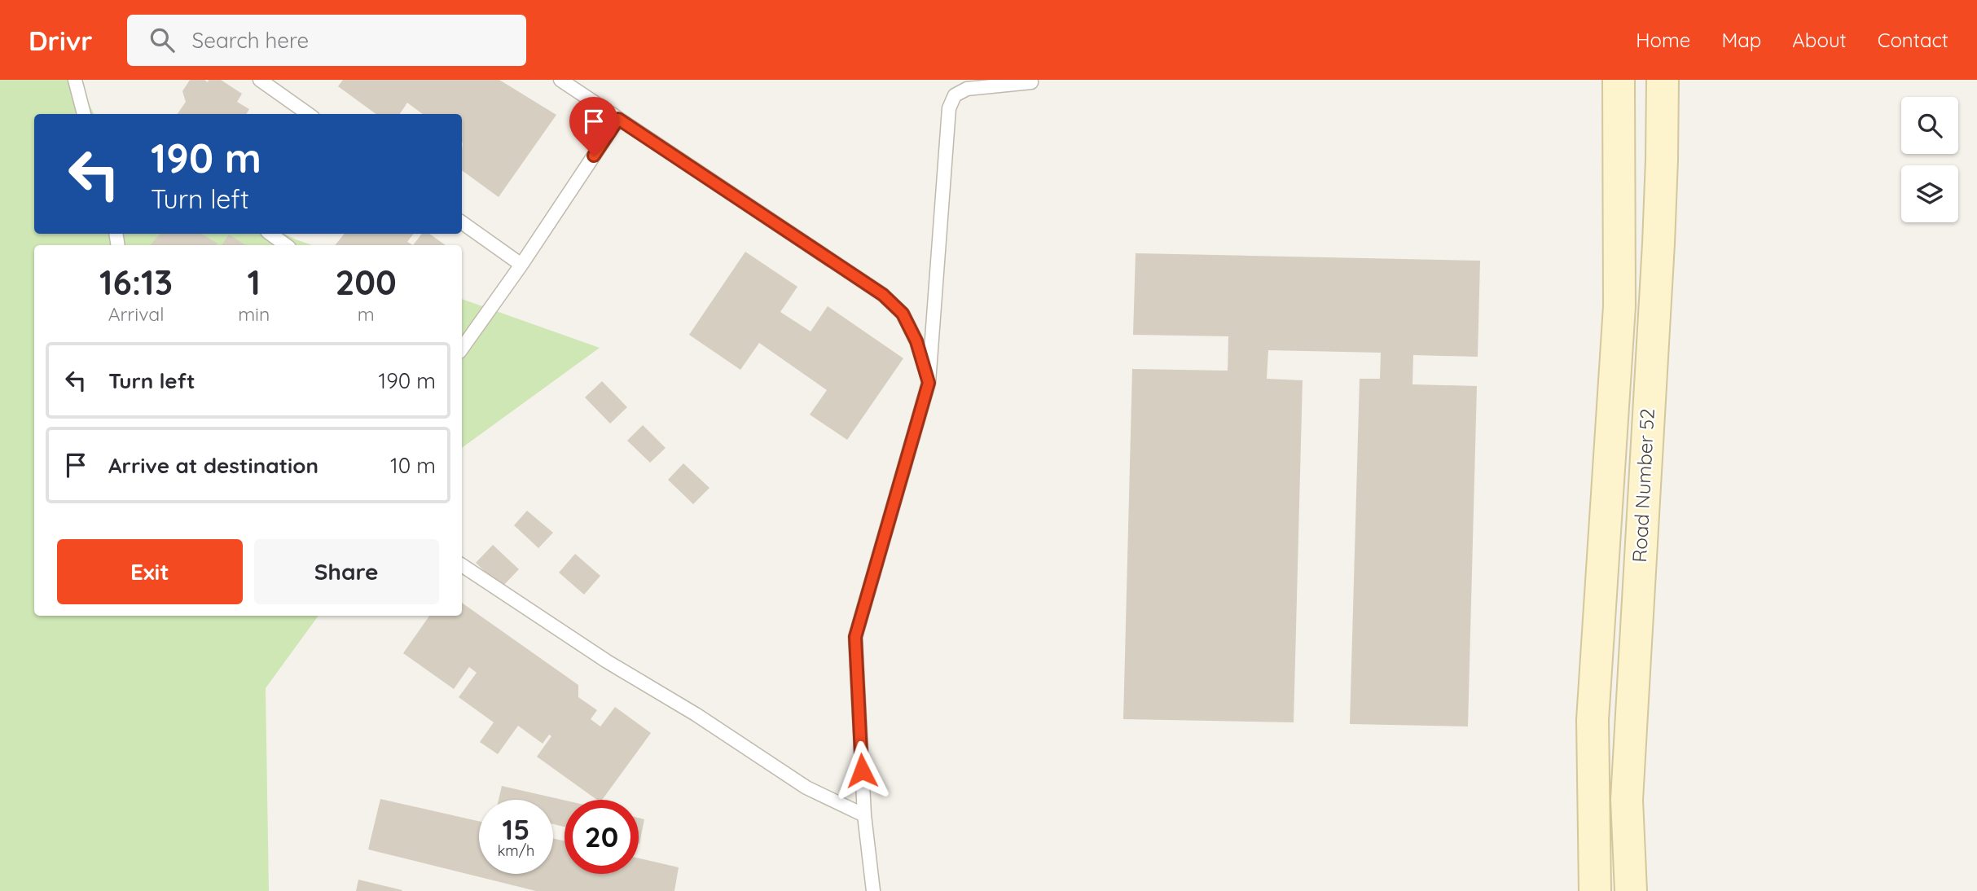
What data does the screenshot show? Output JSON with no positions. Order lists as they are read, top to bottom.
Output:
{
  "streets": {
    "main road": ["Road Number 52"]
  },
  "page": {
    "header": "Drivr",
    "search": "Search here",
    "nav": [
      "Home",
      "Map",
      "About",
      "Contact"
    ],
    "turn": ["190 m", "Turn left"],
    "eta": [
      "16:13",
      "Arrival",
      "1",
      "min",
      "200",
      "m"
    ],
    "list": [
      {
        "name": "Turn left",
        "value": "190 m"
      },
      {
        "name": "Arrive at destination",
        "value": "10 m"
      }
    ],
    "buttons": ["Exit", "Share"],
    "speed": "15 km/h",
    "limit": "20"
  }
}
